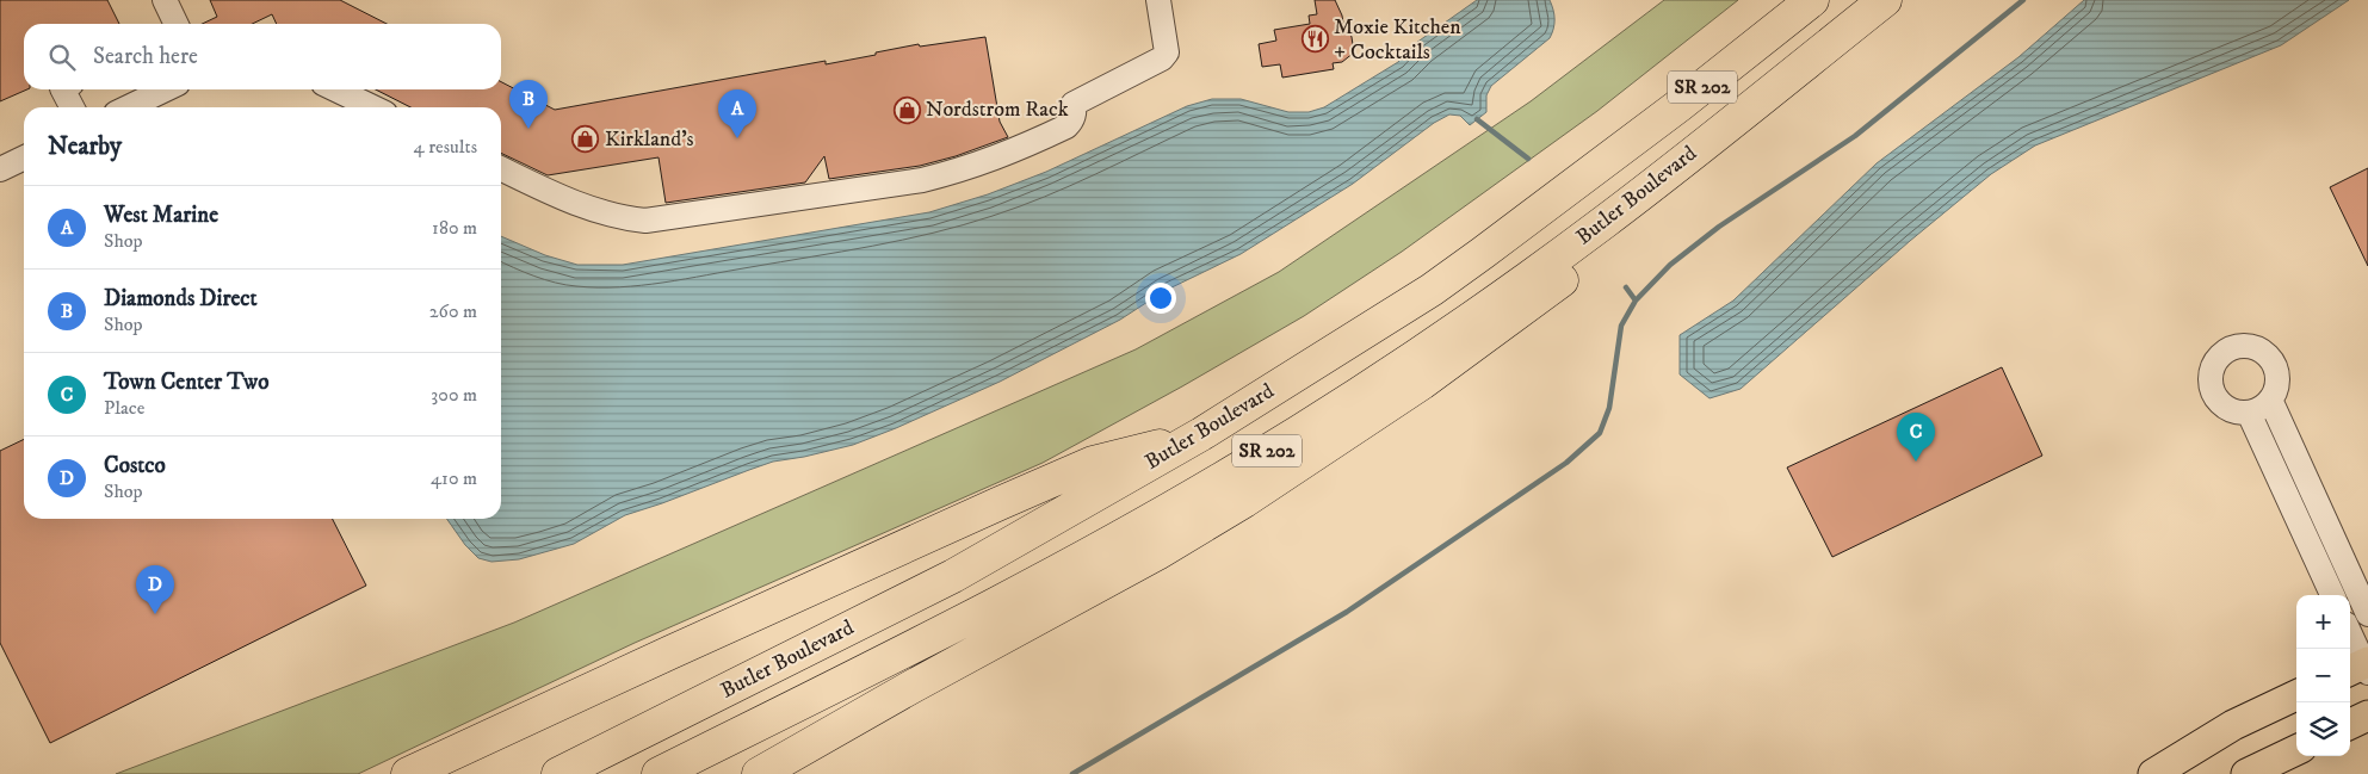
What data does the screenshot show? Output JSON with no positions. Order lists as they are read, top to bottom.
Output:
{
  "streets": {
    "highway": ["SR 202", "Butler Boulevard"]
  },
  "places": {
    "restaurant": ["Moxie Kitchen + Cocktails"],
    "shop": ["Nordstrom Rack", "Kirkland's"]
  },
  "page": {
    "search": "Search here",
    "pins": [
      "B",
      "A",
      "C",
      "D"
    ],
    "heading": ["Nearby", "4 results"],
    "list": [
      {
        "mark": "A",
        "name": "West Marine",
        "note": "Shop",
        "value": "180 m"
      },
      {
        "mark": "B",
        "name": "Diamonds Direct",
        "note": "Shop",
        "value": "260 m"
      },
      {
        "mark": "C",
        "name": "Town Center Two",
        "note": "Place",
        "value": "300 m"
      },
      {
        "mark": "D",
        "name": "Costco",
        "note": "Shop",
        "value": "410 m"
      }
    ],
    "map_buttons": ["+", "−"]
  }
}
